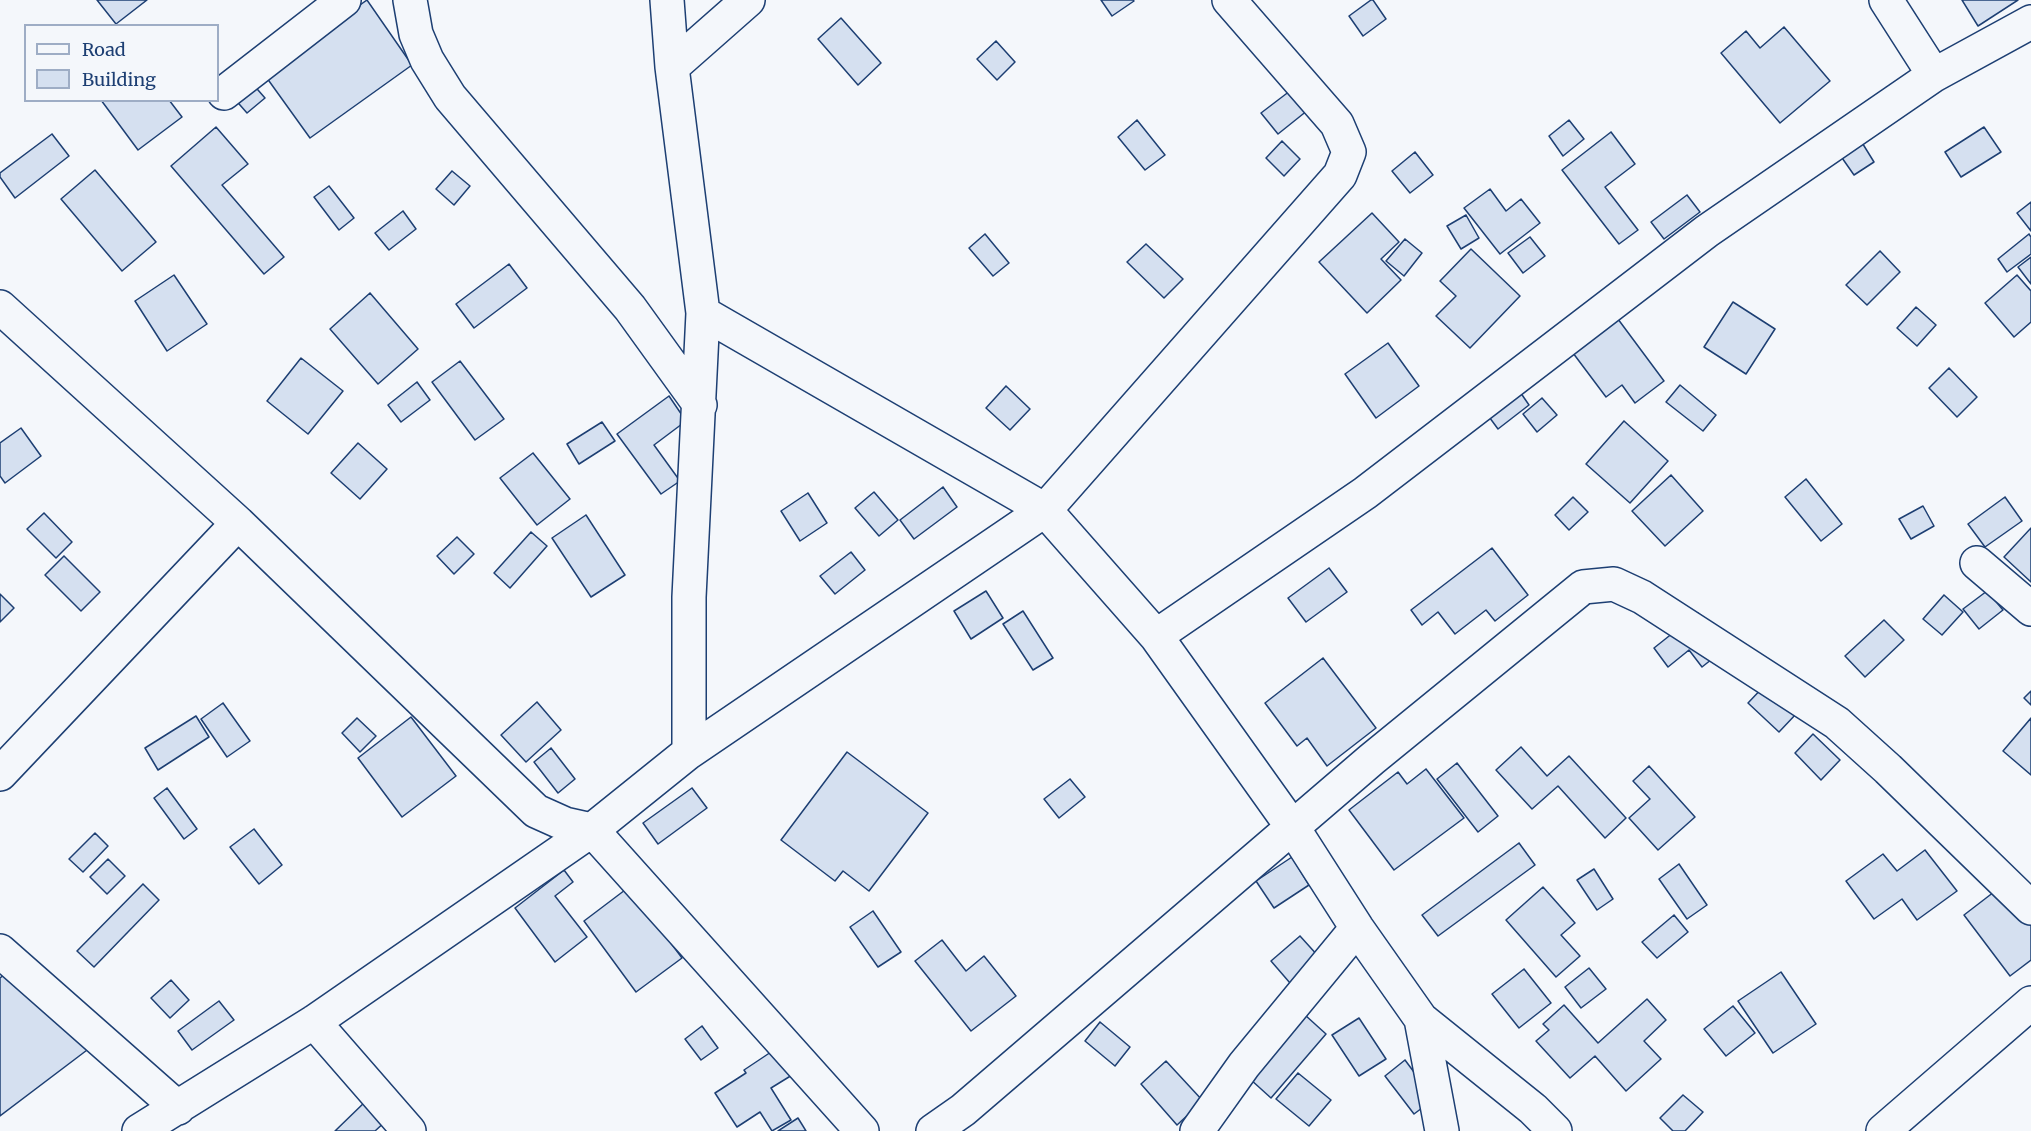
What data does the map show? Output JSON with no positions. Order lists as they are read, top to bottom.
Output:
{
  "legend": ["Road", "Building"]
}
